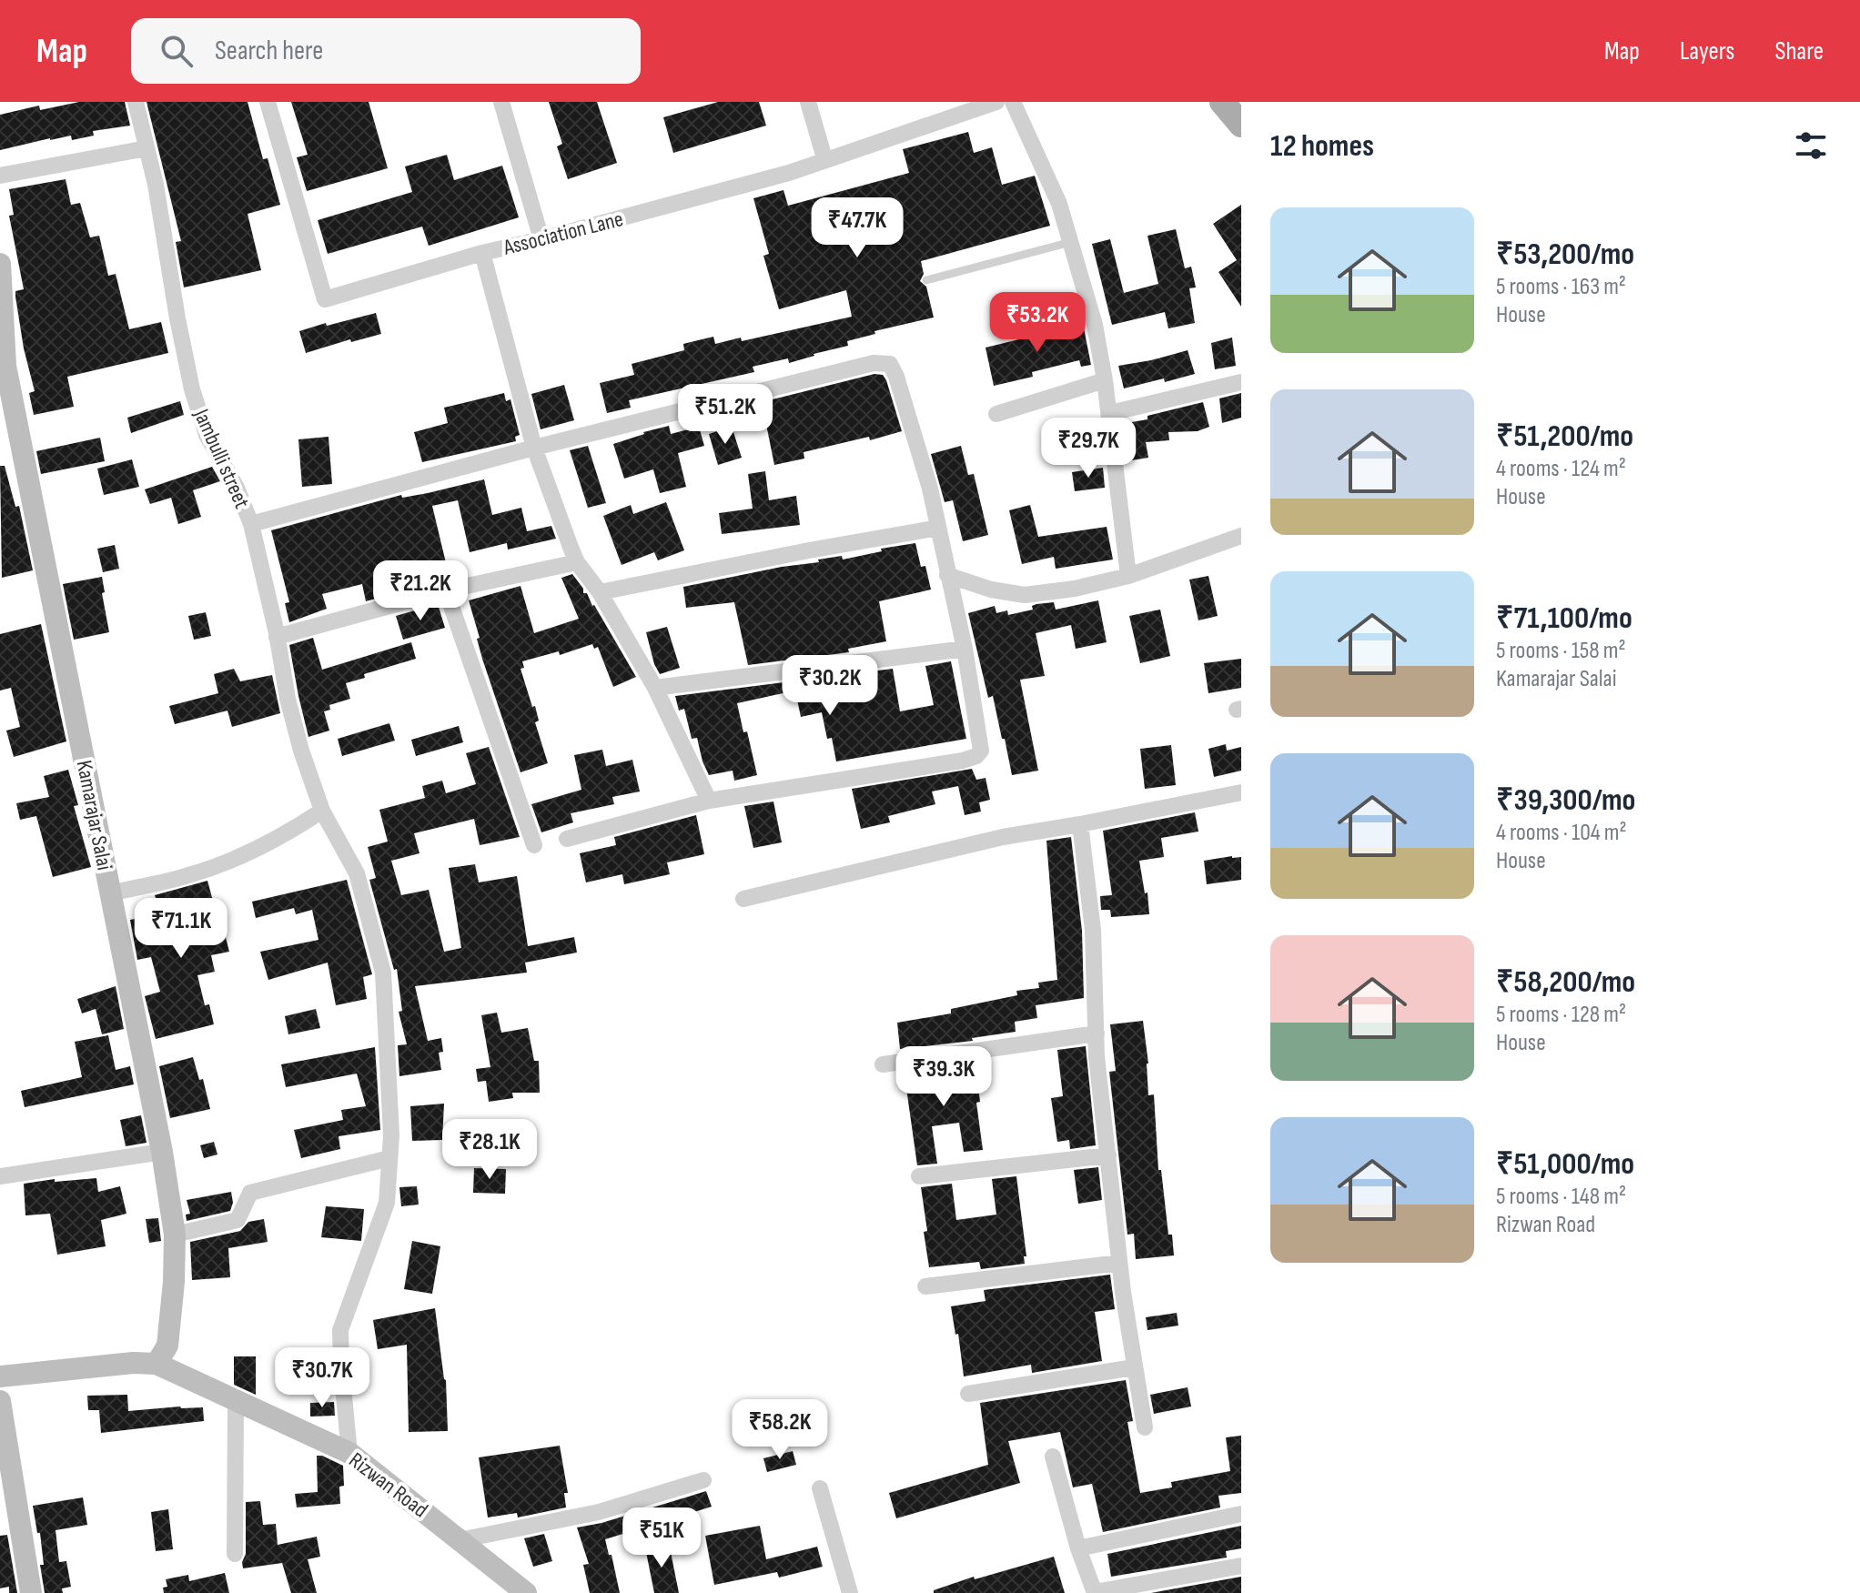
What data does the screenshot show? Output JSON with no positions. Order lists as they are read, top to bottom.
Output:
{
  "streets": {
    "street": [
      "Association Lane",
      "Jambulli street",
      "Kamarajar Salai",
      "Rizwan Road"
    ]
  },
  "crossings": [
    ["Jambulli street", "Rizwan Road"],
    ["Kamarajar Salai", "Rizwan Road"]
  ],
  "page": {
    "header": "Map",
    "search": "Search here",
    "nav": ["Map", "Layers", "Share"],
    "heading": "12 homes",
    "list": [
      {
        "name": "₹53,200/mo",
        "note": "5 rooms · 163 m² · House"
      },
      {
        "name": "₹51,200/mo",
        "note": "4 rooms · 124 m² · House"
      },
      {
        "name": "₹71,100/mo",
        "note": "5 rooms · 158 m² · Kamarajar Salai"
      },
      {
        "name": "₹39,300/mo",
        "note": "4 rooms · 104 m² · House"
      },
      {
        "name": "₹58,200/mo",
        "note": "5 rooms · 128 m² · House"
      },
      {
        "name": "₹51,000/mo",
        "note": "5 rooms · 148 m² · Rizwan Road"
      }
    ],
    "price": [
      "₹47.7K",
      "₹53.2K",
      "₹51.2K",
      "₹29.7K",
      "₹21.2K",
      "₹30.2K",
      "₹71.1K",
      "₹39.3K",
      "₹28.1K",
      "₹30.7K",
      "₹58.2K",
      "₹51K"
    ]
  }
}
